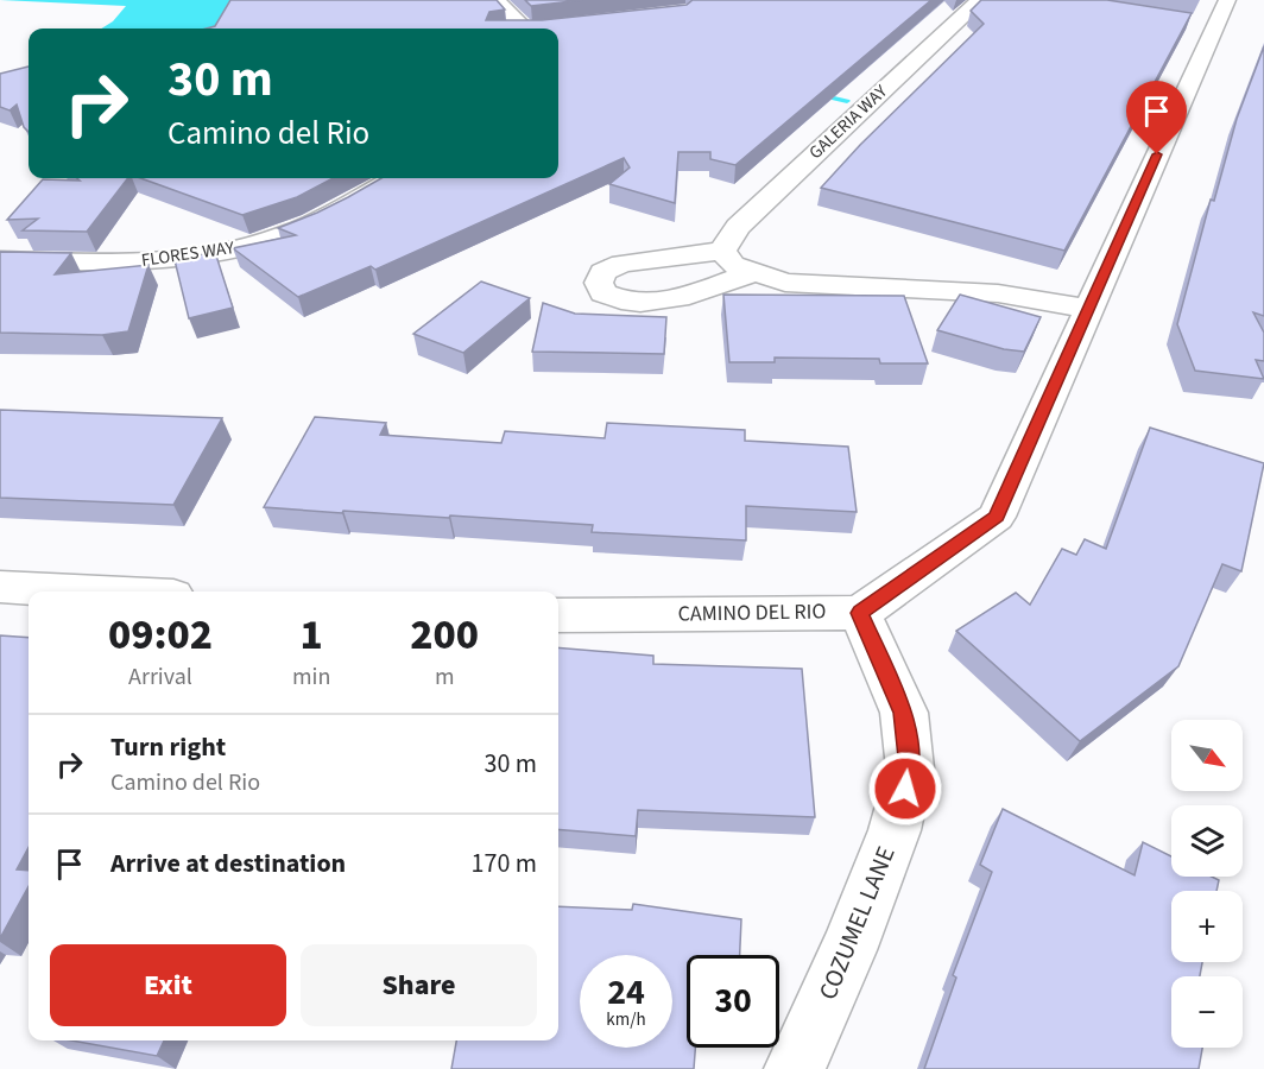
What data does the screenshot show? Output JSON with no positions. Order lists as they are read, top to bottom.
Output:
{
  "streets": {
    "street": [
      "GALERIA WAY",
      "FLORES WAY",
      "CAMINO DEL RIO",
      "COZUMEL LANE"
    ]
  },
  "crossings": [
    ["CAMINO DEL RIO", "COZUMEL LANE"]
  ],
  "north": "bottom right",
  "page": {
    "turn": ["30 m", "Camino del Rio"],
    "eta": [
      "09:02",
      "Arrival",
      "1",
      "min",
      "200",
      "m"
    ],
    "list": [
      {
        "name": "Turn right",
        "note": "Camino del Rio",
        "value": "30 m"
      },
      {
        "name": "Arrive at destination",
        "value": "170 m"
      }
    ],
    "map_buttons": ["+", "−"],
    "buttons": ["Exit", "Share"],
    "speed": "24 km/h",
    "limit": "30"
  }
}
